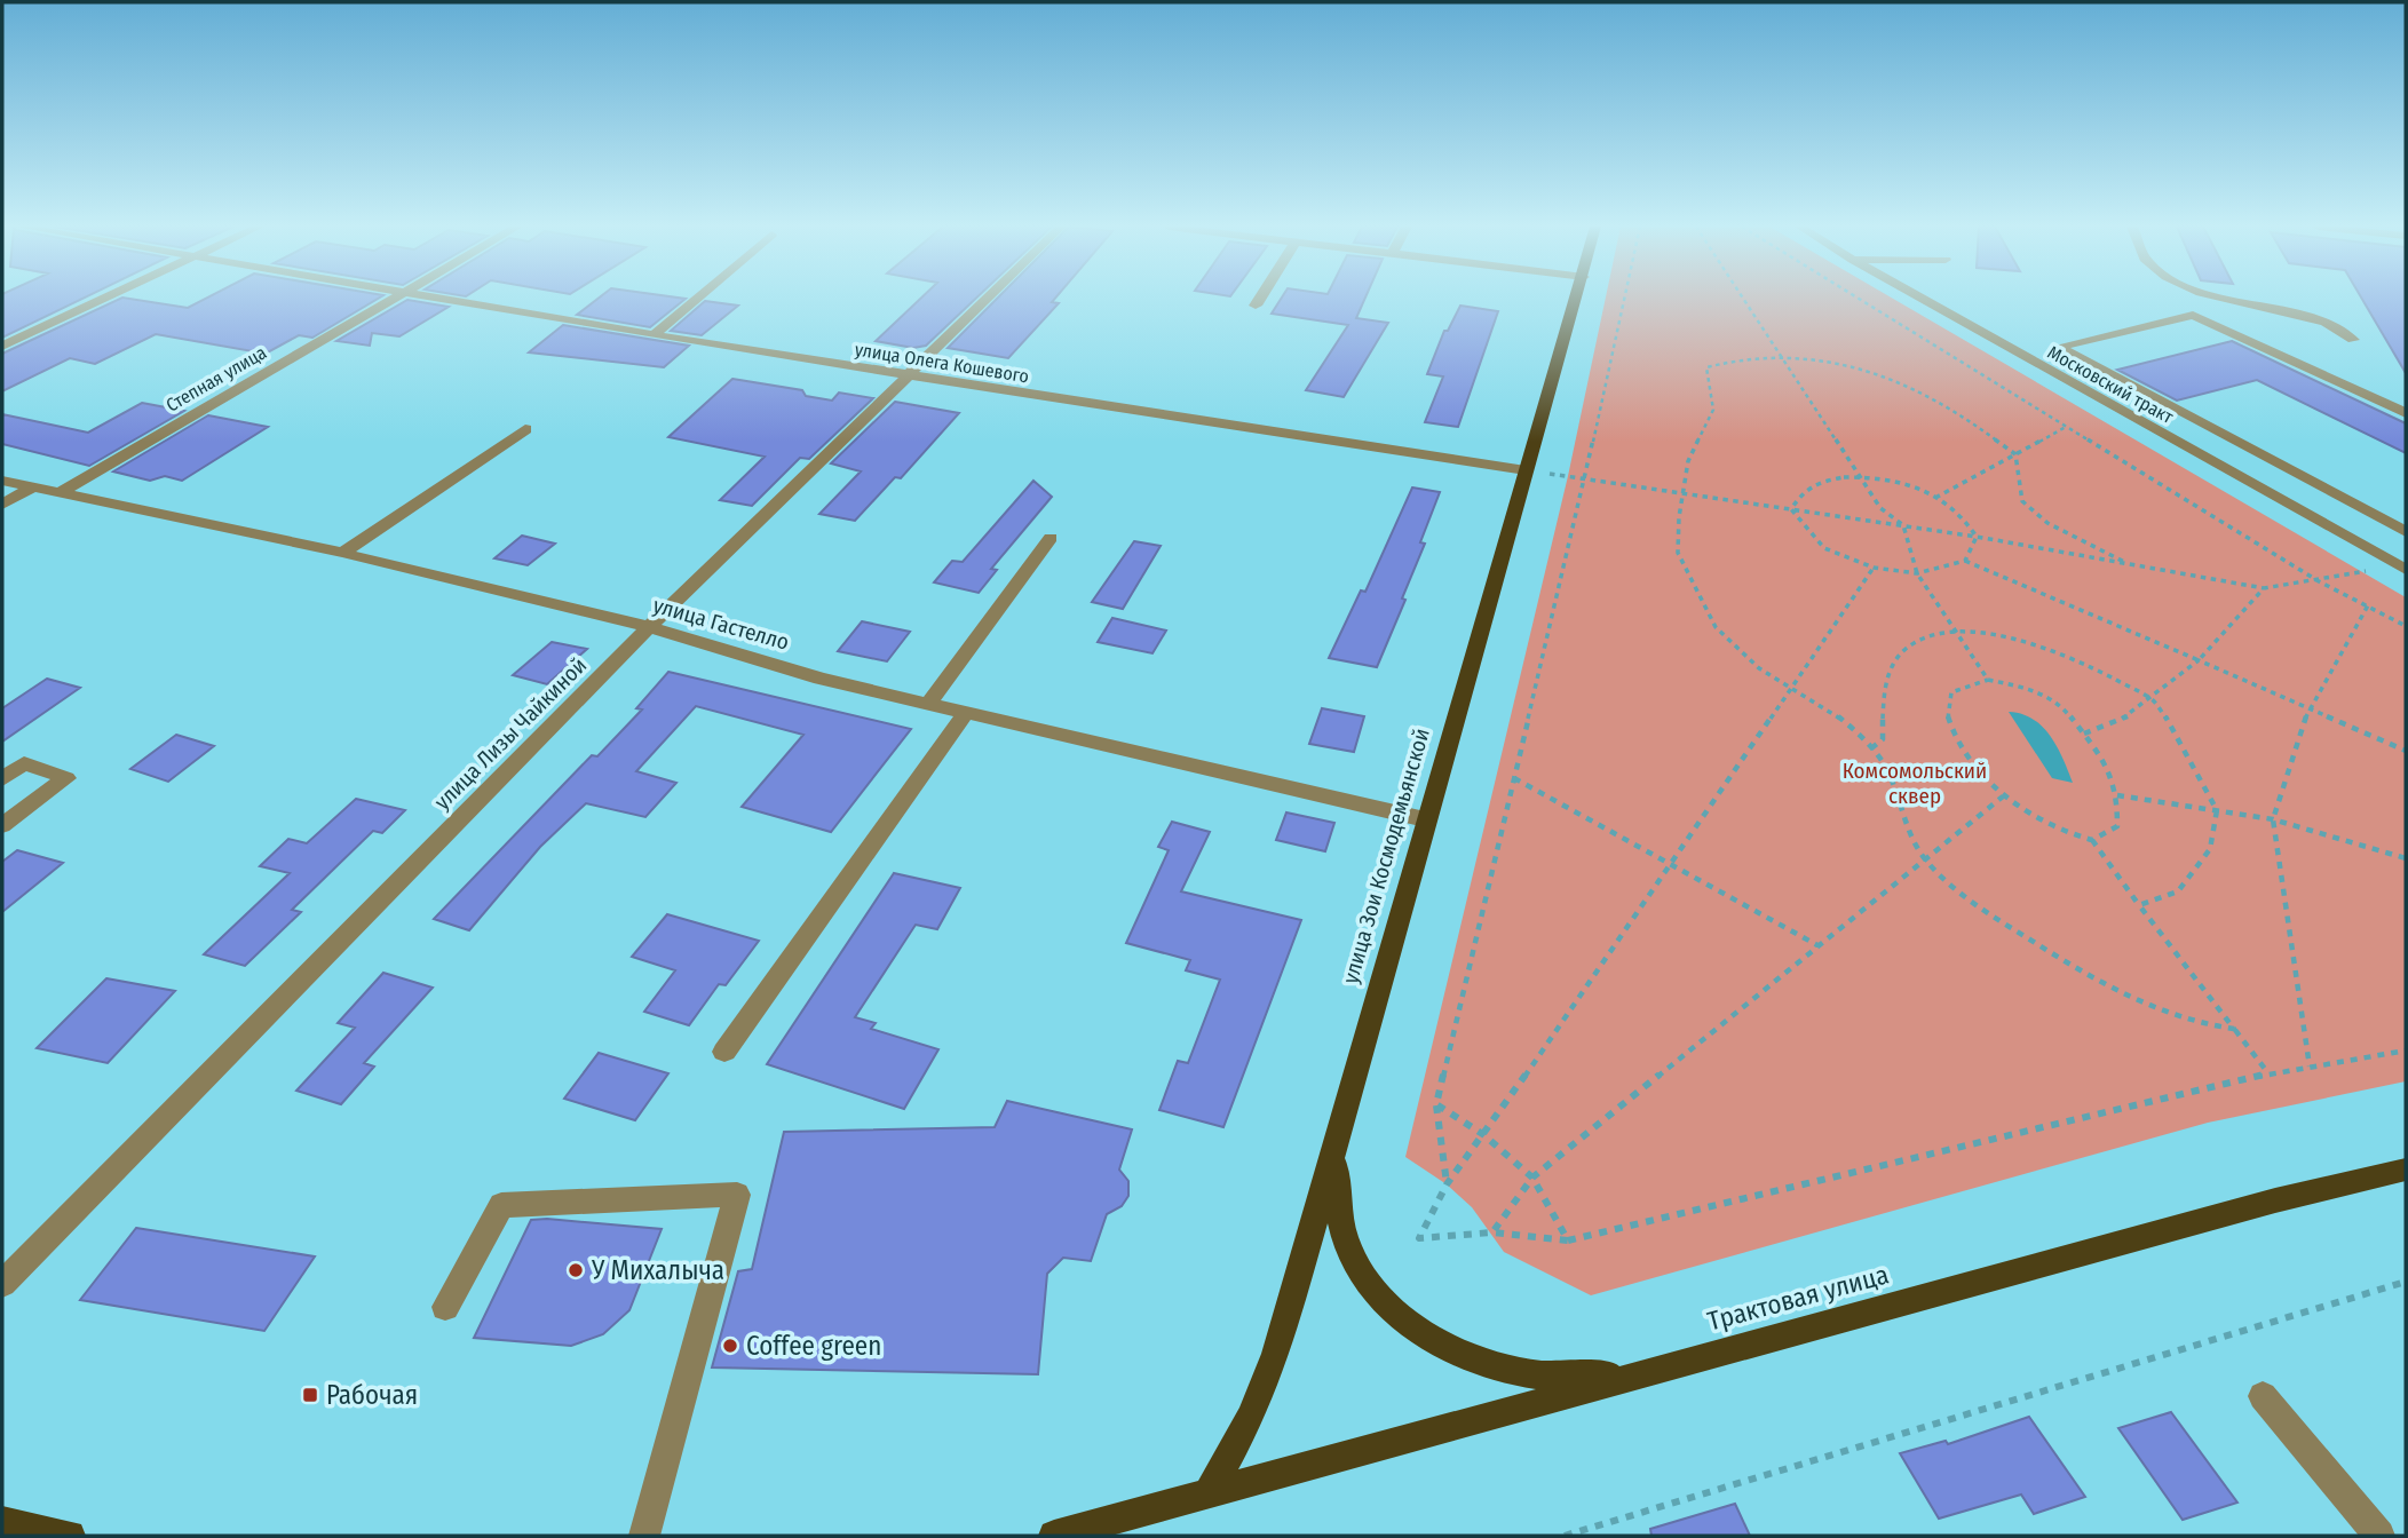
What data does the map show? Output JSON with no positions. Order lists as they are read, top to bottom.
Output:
{
  "streets": {
    "main road": ["улица Зои Космодемьянской", "Трактовая улица"],
    "street": [
      "улица Олега Кошевого",
      "Степная улица",
      "Московский тракт",
      "улица Гастелло",
      "улица Лизы Чайкиной"
    ]
  },
  "crossings": [
    ["улица Олега Кошевого", "улица Лизы Чайкиной"],
    ["улица Олега Кошевого", "улица Зои Космодемьянской"],
    ["Степная улица", "улица Гастелло"],
    ["улица Гастелло", "улица Лизы Чайкиной"],
    ["улица Гастелло", "улица Зои Космодемьянской"],
    ["улица Зои Космодемьянской", "Трактовая улица"]
  ],
  "parks": ["Комсомольский сквер"],
  "places": {
    "other": ["У Михалыча", "Coffee green"],
    "transit": ["Рабочая"]
  }
}
